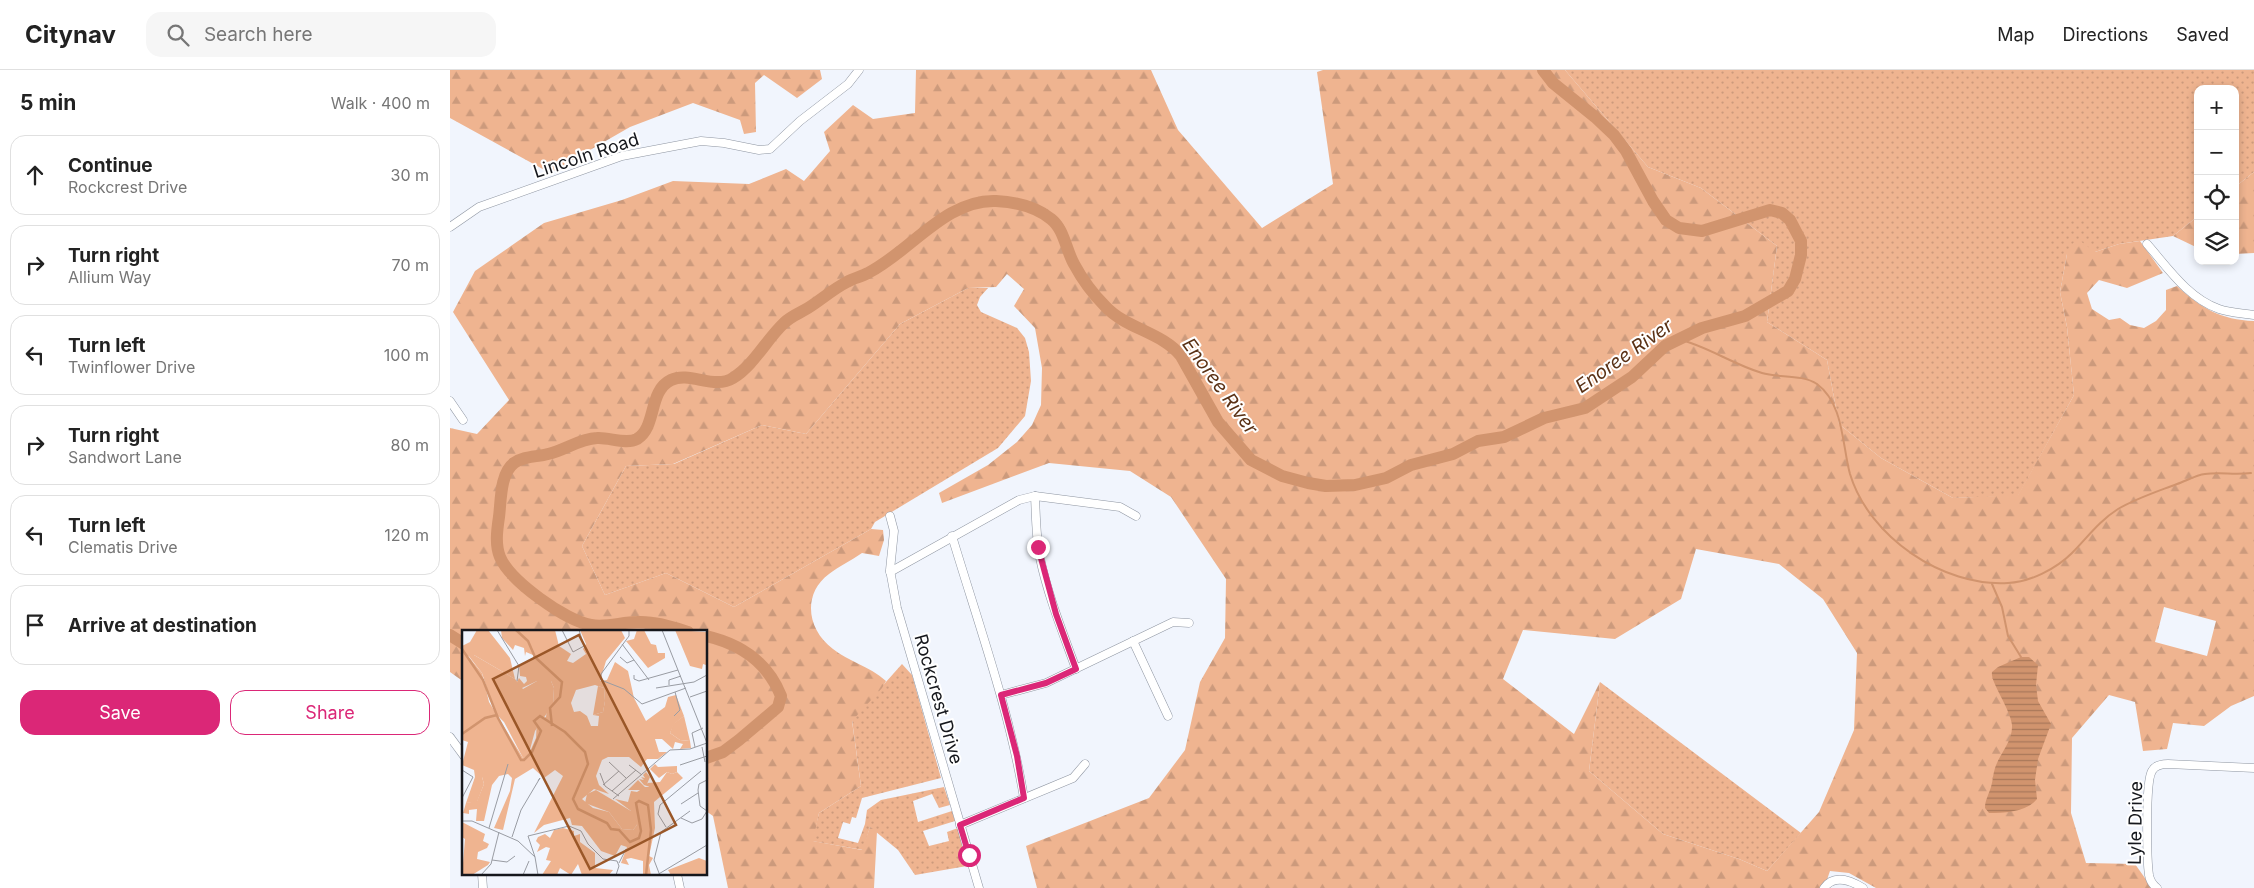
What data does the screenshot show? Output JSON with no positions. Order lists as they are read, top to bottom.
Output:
{
  "streets": {
    "street": ["Lincoln Road", "Rockcrest Drive", "Lyle Drive"]
  },
  "water": ["Enoree River"],
  "page": {
    "header": "Citynav",
    "search": "Search here",
    "nav": ["Map", "Directions", "Saved"],
    "heading": ["5 min", "Walk · 400 m"],
    "map_buttons": ["+", "−"],
    "list": [
      ["Continue", "Rockcrest Drive", "30 m"],
      ["Turn right", "Allium Way", "70 m"],
      ["Turn left", "Twinflower Drive", "100 m"],
      ["Turn right", "Sandwort Lane", "80 m"],
      ["Turn left", "Clematis Drive", "120 m"],
      "Arrive at destination"
    ],
    "buttons": ["Save", "Share"]
  }
}
